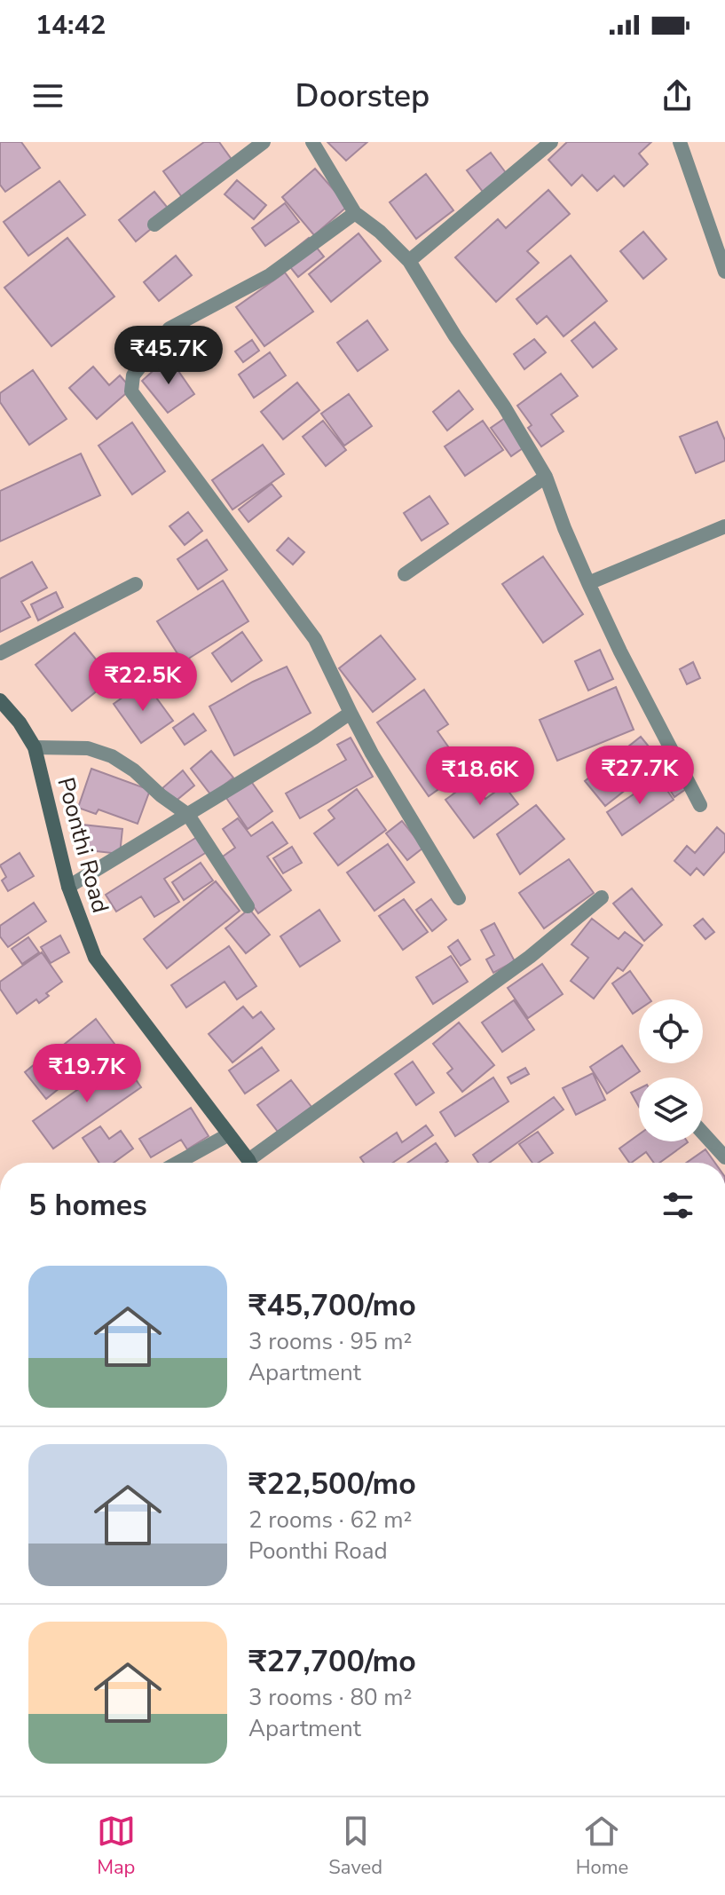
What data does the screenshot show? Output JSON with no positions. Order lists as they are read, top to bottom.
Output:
{
  "streets": {
    "main road": ["Poonthi Road"]
  },
  "page": {
    "status": "14:42",
    "header": "Doorstep",
    "price": [
      "₹45.7K",
      "₹22.5K",
      "₹27.7K",
      "₹18.6K",
      "₹19.7K"
    ],
    "heading": "5 homes",
    "list": [
      {
        "name": "₹45,700/mo",
        "note": "3 rooms · 95 m² · Apartment"
      },
      {
        "name": "₹22,500/mo",
        "note": "2 rooms · 62 m² · Poonthi Road"
      },
      {
        "name": "₹27,700/mo",
        "note": "3 rooms · 80 m² · Apartment"
      }
    ],
    "tabs": ["Map", "Saved", "Home"]
  }
}
